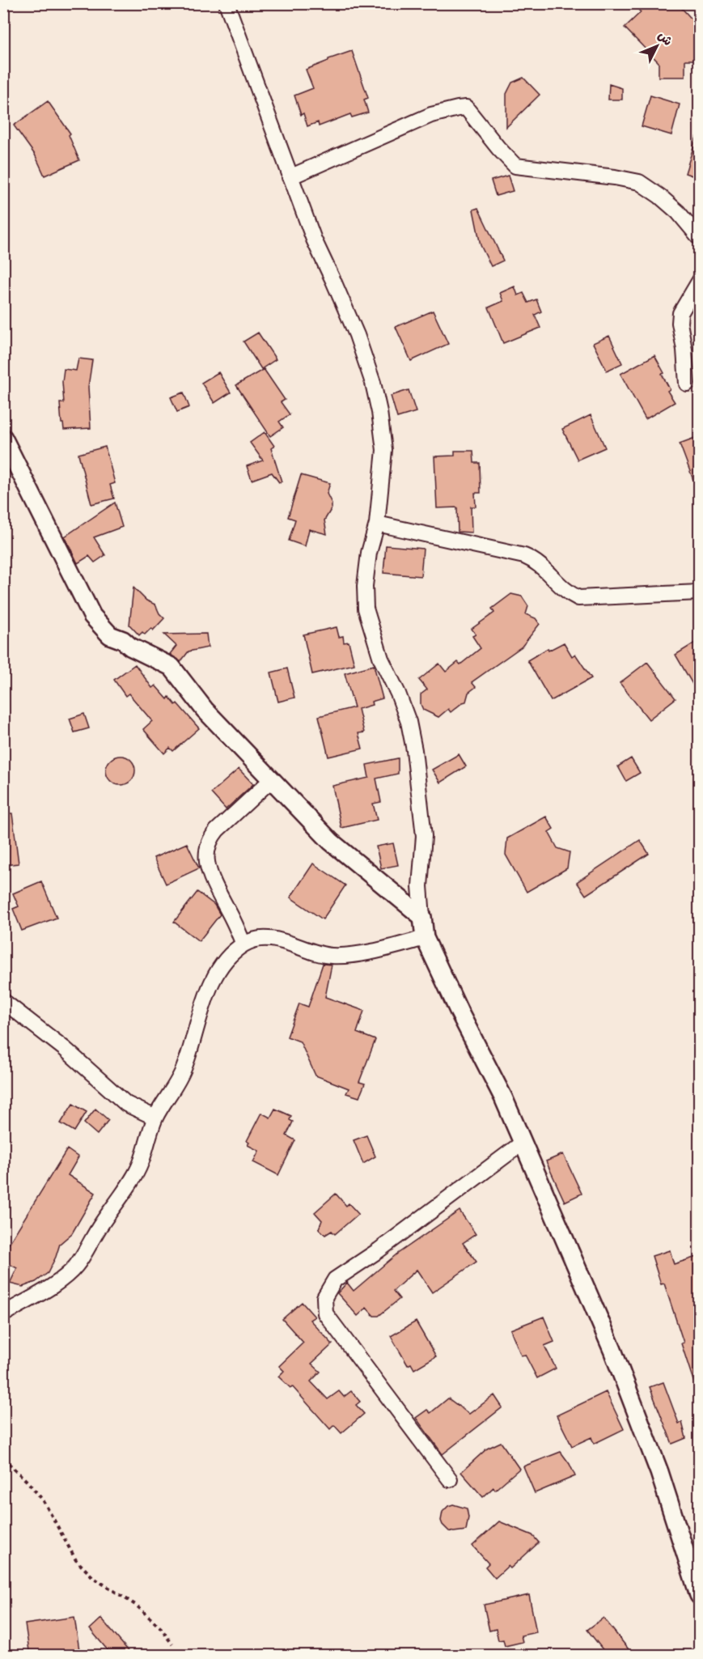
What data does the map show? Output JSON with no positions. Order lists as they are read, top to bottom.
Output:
{
  "north": "top right"
}
